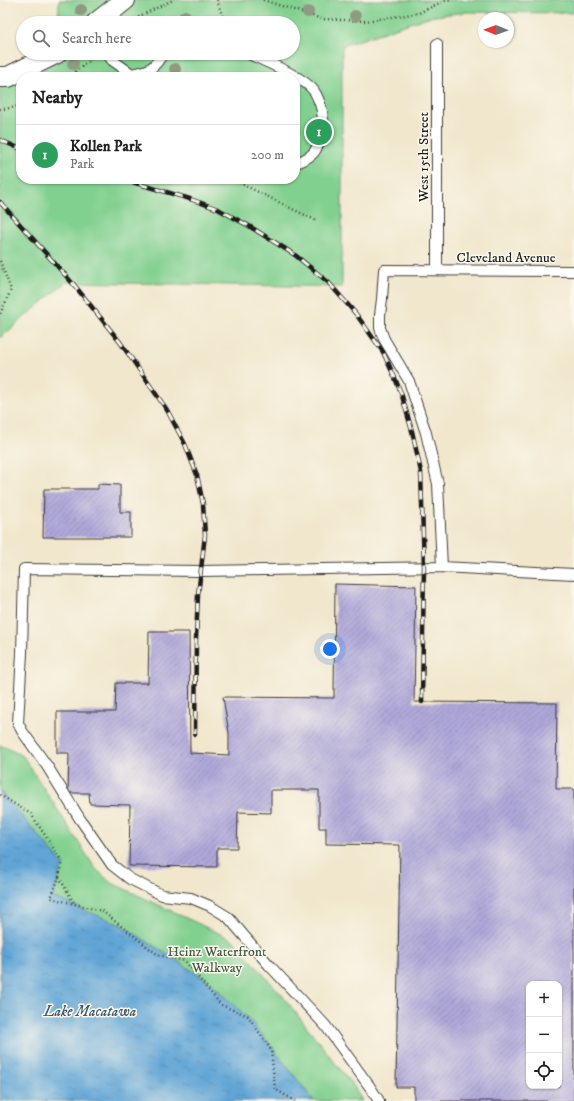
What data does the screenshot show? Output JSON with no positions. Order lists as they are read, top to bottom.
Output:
{
  "streets": {
    "lane": ["West 15th Street", "Cleveland Avenue"]
  },
  "crossings": [
    ["West 15th Street", "Cleveland Avenue"]
  ],
  "water": ["Lake Macatawa"],
  "parks": ["Heinz Waterfront Walkway"],
  "north": "left",
  "page": {
    "search": "Search here",
    "heading": "Nearby",
    "pins": "1",
    "list": [
      {
        "mark": "1",
        "name": "Kollen Park",
        "note": "Park",
        "value": "200 m"
      }
    ],
    "map_buttons": ["+", "−"]
  }
}
